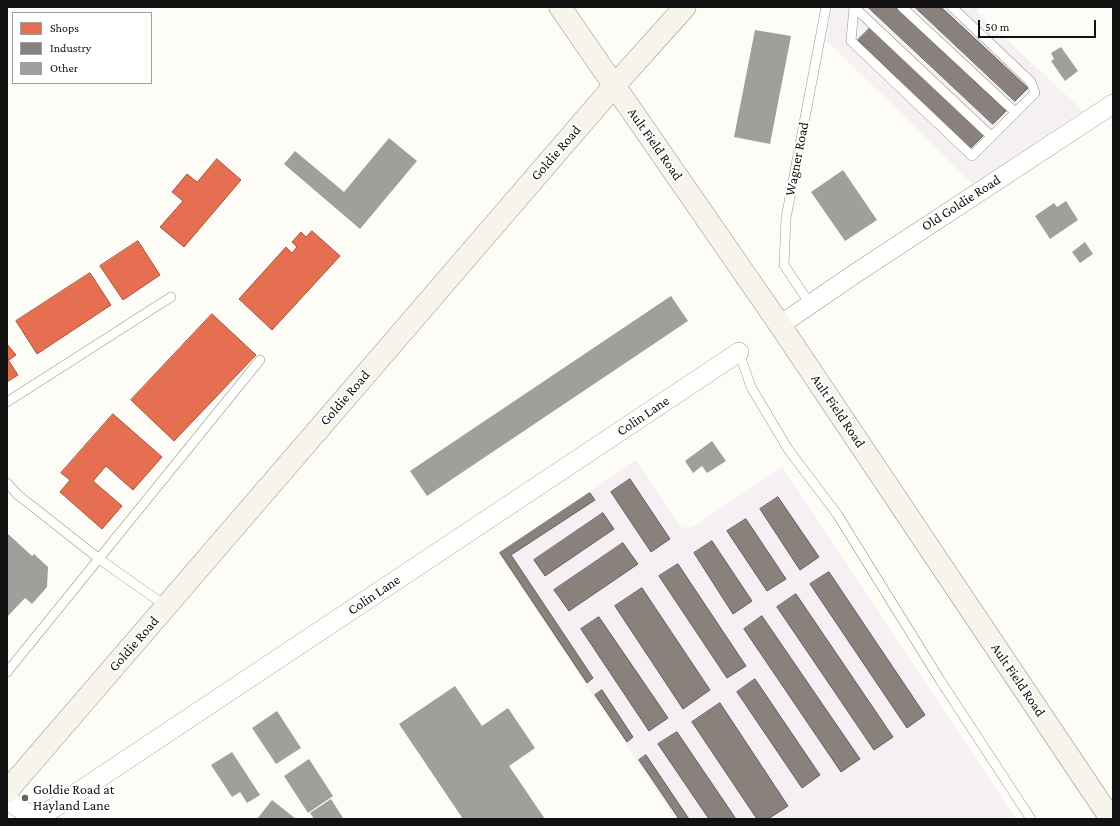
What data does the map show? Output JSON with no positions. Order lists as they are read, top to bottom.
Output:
{
  "streets": {
    "street": [
      "Ault Field Road",
      "Goldie Road",
      "Old Goldie Road",
      "Colin Lane"
    ],
    "lane": ["Wagner Road"]
  },
  "crossings": [
    ["Ault Field Road", "Goldie Road"],
    ["Wagner Road", "Old Goldie Road"]
  ],
  "places": ["Goldie Road at Hayland Lane"],
  "legend": ["Shops", "Industry", "Other"],
  "scale_bar": "50 m"
}
